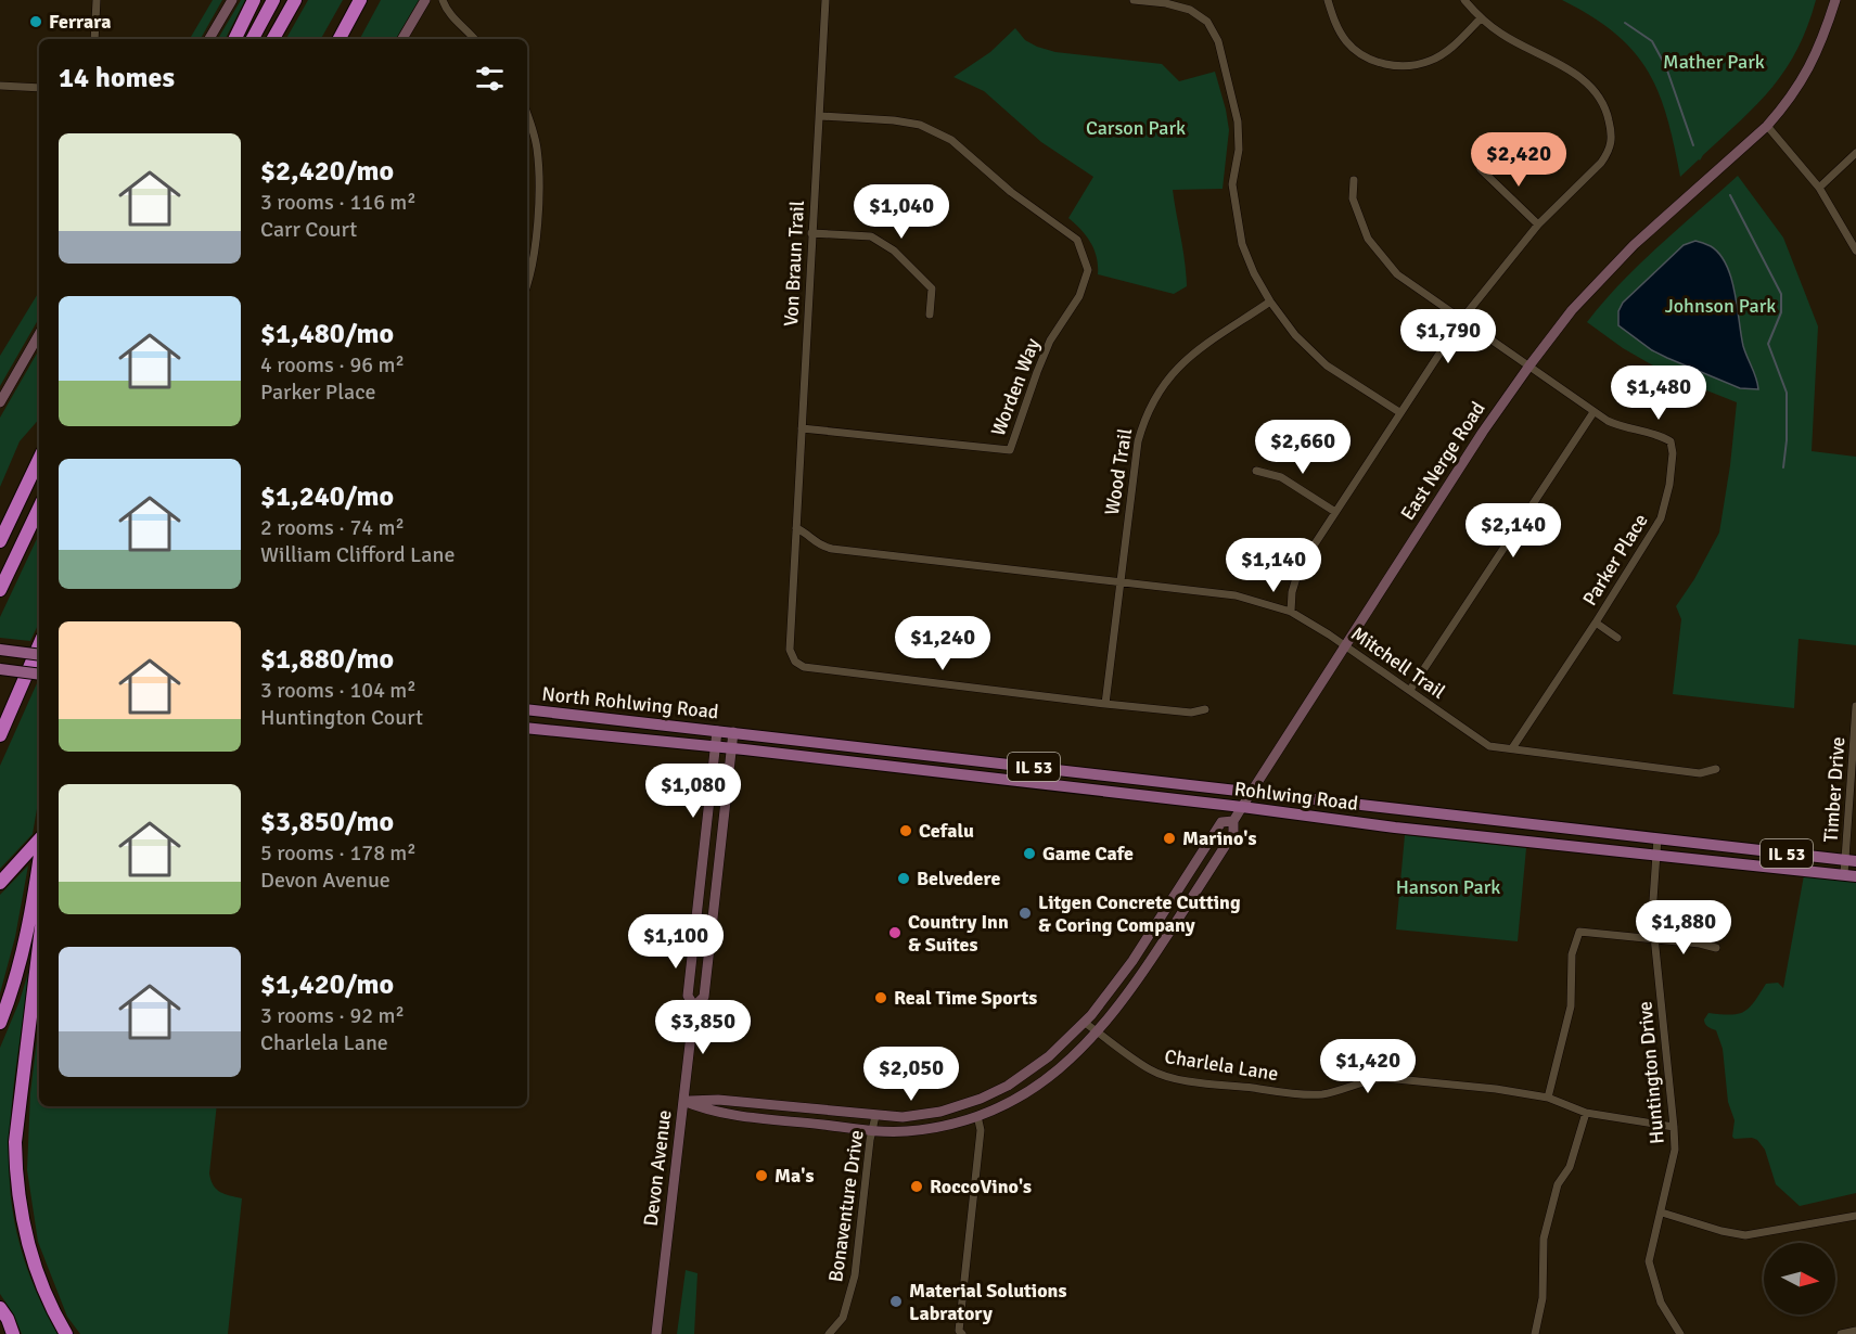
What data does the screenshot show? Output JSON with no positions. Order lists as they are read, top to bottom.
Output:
{
  "streets": {
    "main road": [
      "East Nerge Road",
      "North Rohlwing Road",
      "IL 53",
      "Rohlwing Road",
      "Devon Avenue"
    ],
    "street": [
      "Von Braun Trail",
      "Worden Way",
      "Wood Trail",
      "Parker Place",
      "Mitchell Trail",
      "Timber Drive",
      "Charlela Lane",
      "Huntington Drive",
      "Bonaventure Drive"
    ]
  },
  "crossings": [
    ["Von Braun Trail", "Worden Way"],
    ["Von Braun Trail", "Wood Trail"],
    ["Von Braun Trail", "Mitchell Trail"],
    ["East Nerge Road", "Parker Place"],
    ["East Nerge Road", "Mitchell Trail"],
    ["East Nerge Road", "Rohlwing Road"],
    ["East Nerge Road", "Charlela Lane"],
    ["East Nerge Road", "Devon Avenue"],
    ["East Nerge Road", "Bonaventure Drive"],
    ["Wood Trail", "Mitchell Trail"],
    ["Parker Place", "Mitchell Trail"],
    ["North Rohlwing Road", "Rohlwing Road"],
    ["North Rohlwing Road", "Devon Avenue"],
    ["Timber Drive", "Rohlwing Road"],
    ["Rohlwing Road", "Huntington Drive"],
    ["Rohlwing Road", "Devon Avenue"],
    ["Charlela Lane", "Huntington Drive"]
  ],
  "parks": [
    "Mather Park",
    "Carson Park",
    "Johnson Park",
    "Hanson Park"
  ],
  "places": [
    "Ferrara",
    "Cefalu",
    "Marino's",
    "Game Cafe",
    "Belvedere",
    "Litgen Concrete Cutting & Coring Company",
    "Country Inn & Suites",
    "Real Time Sports",
    "Ma's",
    "RoccoVino's",
    "Material Solutions Labratory"
  ],
  "north": "right",
  "page": {
    "heading": "14 homes",
    "list": [
      {
        "name": "$2,420/mo",
        "note": "3 rooms · 116 m² · Carr Court"
      },
      {
        "name": "$1,480/mo",
        "note": "4 rooms · 96 m² · Parker Place"
      },
      {
        "name": "$1,240/mo",
        "note": "2 rooms · 74 m² · William Clifford Lane"
      },
      {
        "name": "$1,880/mo",
        "note": "3 rooms · 104 m² · Huntington Court"
      },
      {
        "name": "$3,850/mo",
        "note": "5 rooms · 178 m² · Devon Avenue"
      },
      {
        "name": "$1,420/mo",
        "note": "3 rooms · 92 m² · Charlela Lane"
      }
    ],
    "price": [
      "$2,420",
      "$1,040",
      "$1,790",
      "$1,480",
      "$2,660",
      "$2,140",
      "$1,140",
      "$1,240",
      "$1,080",
      "$1,880",
      "$1,100",
      "$3,850",
      "$1,420",
      "$2,050"
    ]
  }
}
